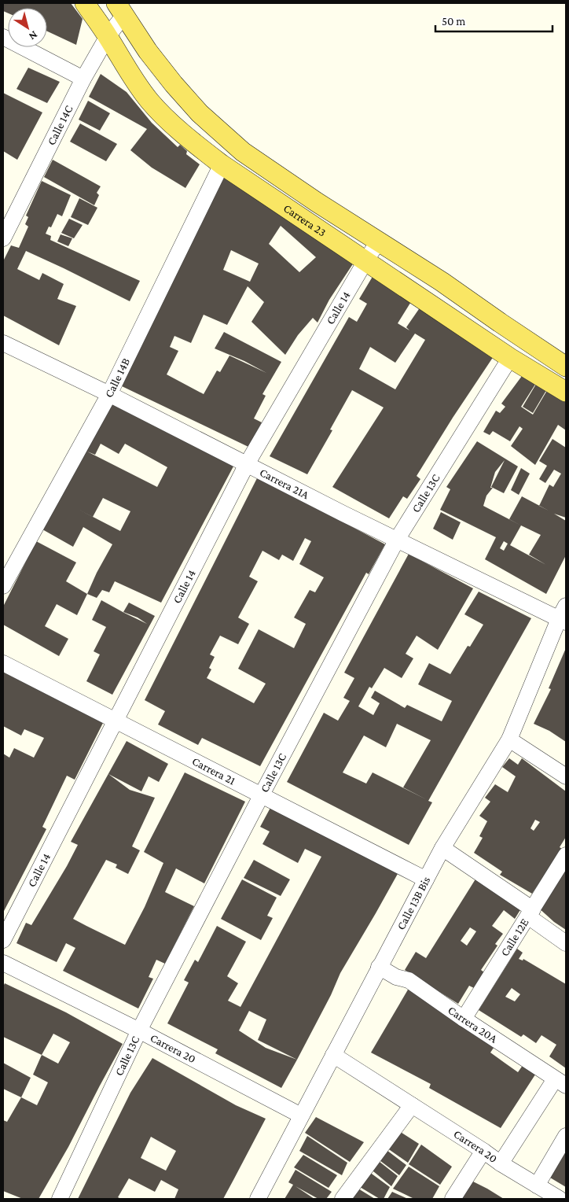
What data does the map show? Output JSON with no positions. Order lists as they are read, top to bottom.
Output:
{
  "streets": {
    "main road": ["Carrera 23"],
    "street": [
      "Calle 14C",
      "Calle 14",
      "Calle 14B",
      "Carrera 21A",
      "Calle 13C",
      "Carrera 21",
      "Calle 13B Bis",
      "Calle 12E",
      "Carrera 20A",
      "Carrera 20"
    ]
  },
  "crossings": [
    ["Calle 14C", "Carrera 23"],
    ["Carrera 23", "Calle 14"],
    ["Carrera 23", "Calle 14B"],
    ["Carrera 23", "Calle 13C"],
    ["Calle 14", "Carrera 21A"],
    ["Calle 14", "Carrera 21"],
    ["Calle 14B", "Carrera 21A"],
    ["Carrera 21A", "Calle 13C"],
    ["Carrera 21A", "Calle 13B Bis"],
    ["Calle 13C", "Carrera 21"],
    ["Calle 13C", "Carrera 20"],
    ["Carrera 21", "Calle 13B Bis"],
    ["Calle 13B Bis", "Carrera 20A"],
    ["Calle 13B Bis", "Carrera 20"],
    ["Calle 12E", "Carrera 20A"]
  ],
  "scale_bar": "50 m",
  "north": "bottom right"
}
